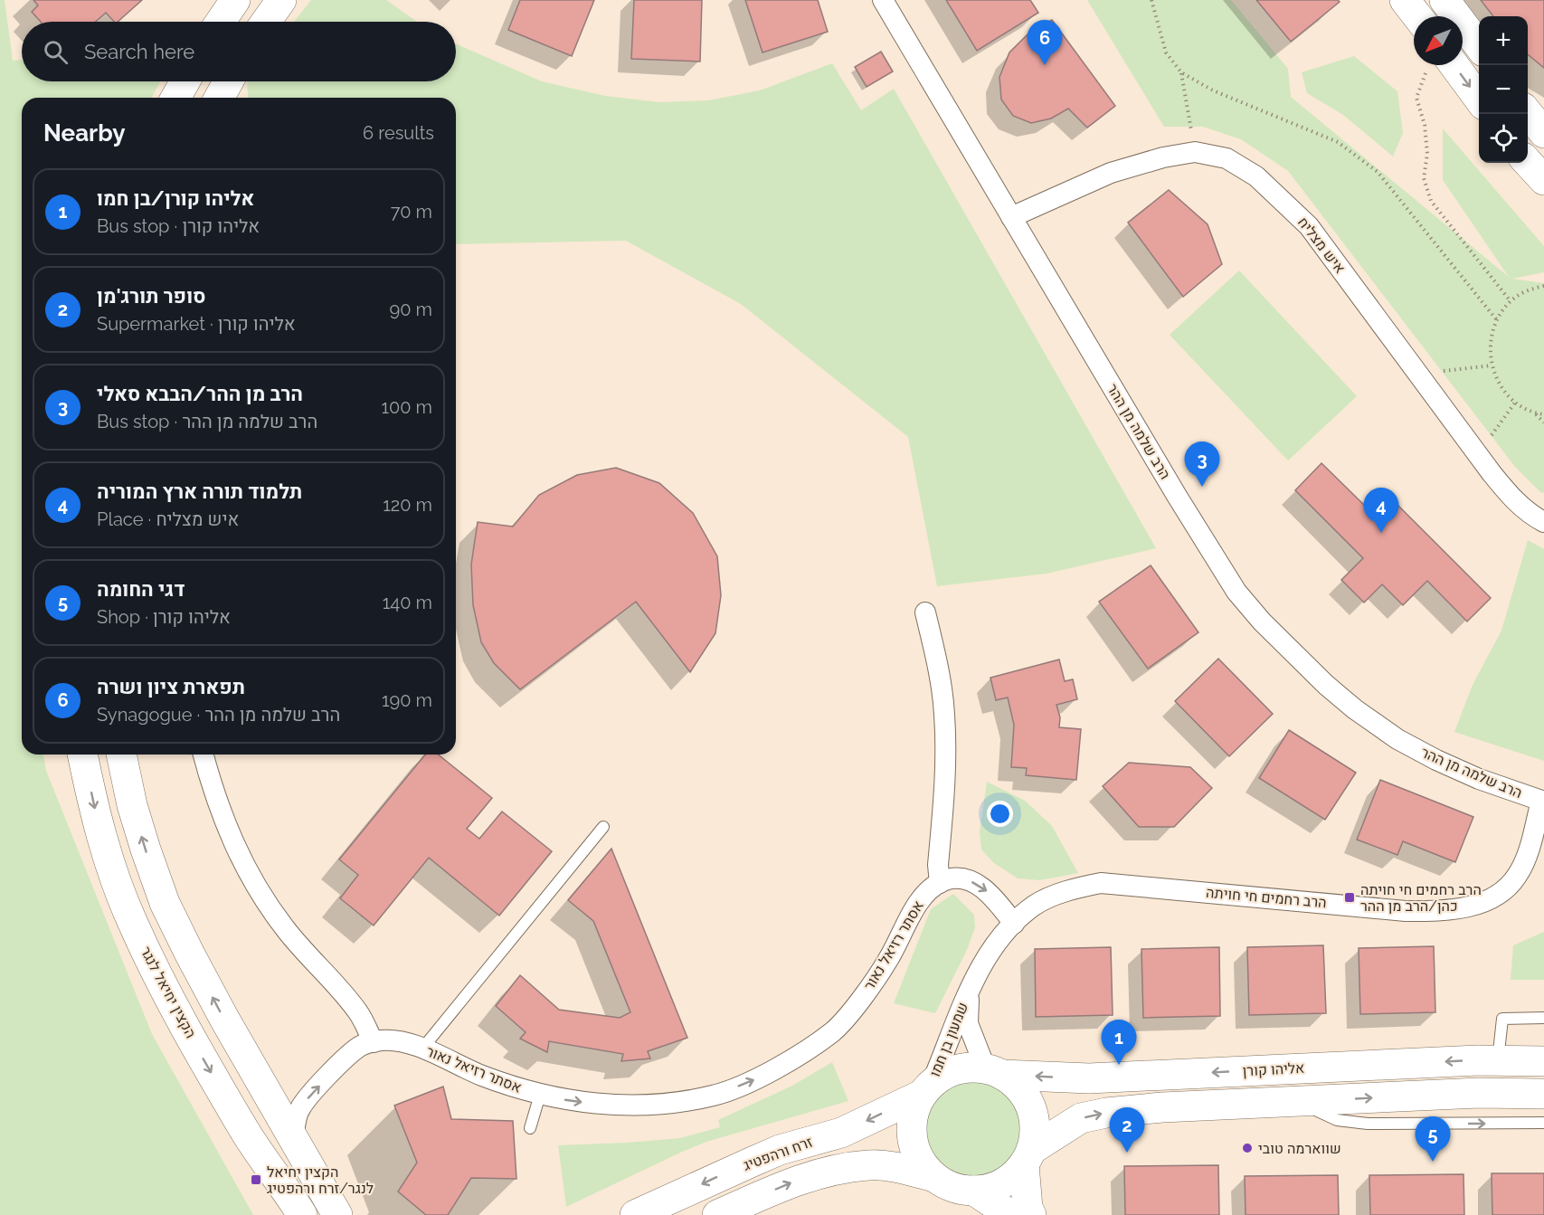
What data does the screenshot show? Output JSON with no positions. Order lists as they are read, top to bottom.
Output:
{
  "streets": {
    "street": [
      "איש מצליח",
      "הרב שלמה מן ההר",
      "הרב רחמים חי חויתה",
      "אסתר רזיאל נאור",
      "הקצין יחיאל לנגר",
      "שמעון בן חמו",
      "אליהו קורן",
      "זרח ורהפטיג"
    ]
  },
  "crossings": [
    ["איש מצליח", "הרב שלמה מן ההר"],
    ["הרב שלמה מן ההר", "הרב רחמים חי חויתה"],
    ["הרב רחמים חי חויתה", "שמעון בן חמו"],
    ["שמעון בן חמו", "אליהו קורן"],
    ["שמעון בן חמו", "זרח ורהפטיג"],
    ["אליהו קורן", "זרח ורהפטיג"]
  ],
  "one_way": ["אסתר רזיאל נאור"],
  "places": {
    "transit": ["הרב רחמים חי חויתה כהן/הרב מן ההר", "הקצין יחיאל לנגר/זרח ורהפטיג"],
    "other": ["שווארמה טובי"]
  },
  "north": "bottom left",
  "page": {
    "map_buttons": ["+", "−"],
    "pins": [
      "6",
      "3",
      "4",
      "1",
      "2",
      "5"
    ],
    "search": "Search here",
    "heading": ["Nearby", "6 results"],
    "list": [
      {
        "mark": "1",
        "name": "אליהו קורן/בן חמו",
        "note": "Bus stop · אליהו קורן",
        "value": "70 m"
      },
      {
        "mark": "2",
        "name": "סופר תורג'מן",
        "note": "Supermarket · אליהו קורן",
        "value": "90 m"
      },
      {
        "mark": "3",
        "name": "הרב מן ההר/הבבא סאלי",
        "note": "Bus stop · הרב שלמה מן ההר",
        "value": "100 m"
      },
      {
        "mark": "4",
        "name": "תלמוד תורה ארץ המוריה",
        "note": "Place · איש מצליח",
        "value": "120 m"
      },
      {
        "mark": "5",
        "name": "דגי החומה",
        "note": "Shop · אליהו קורן",
        "value": "140 m"
      },
      {
        "mark": "6",
        "name": "תפארת ציון ושרה",
        "note": "Synagogue · הרב שלמה מן ההר",
        "value": "190 m"
      }
    ]
  }
}
